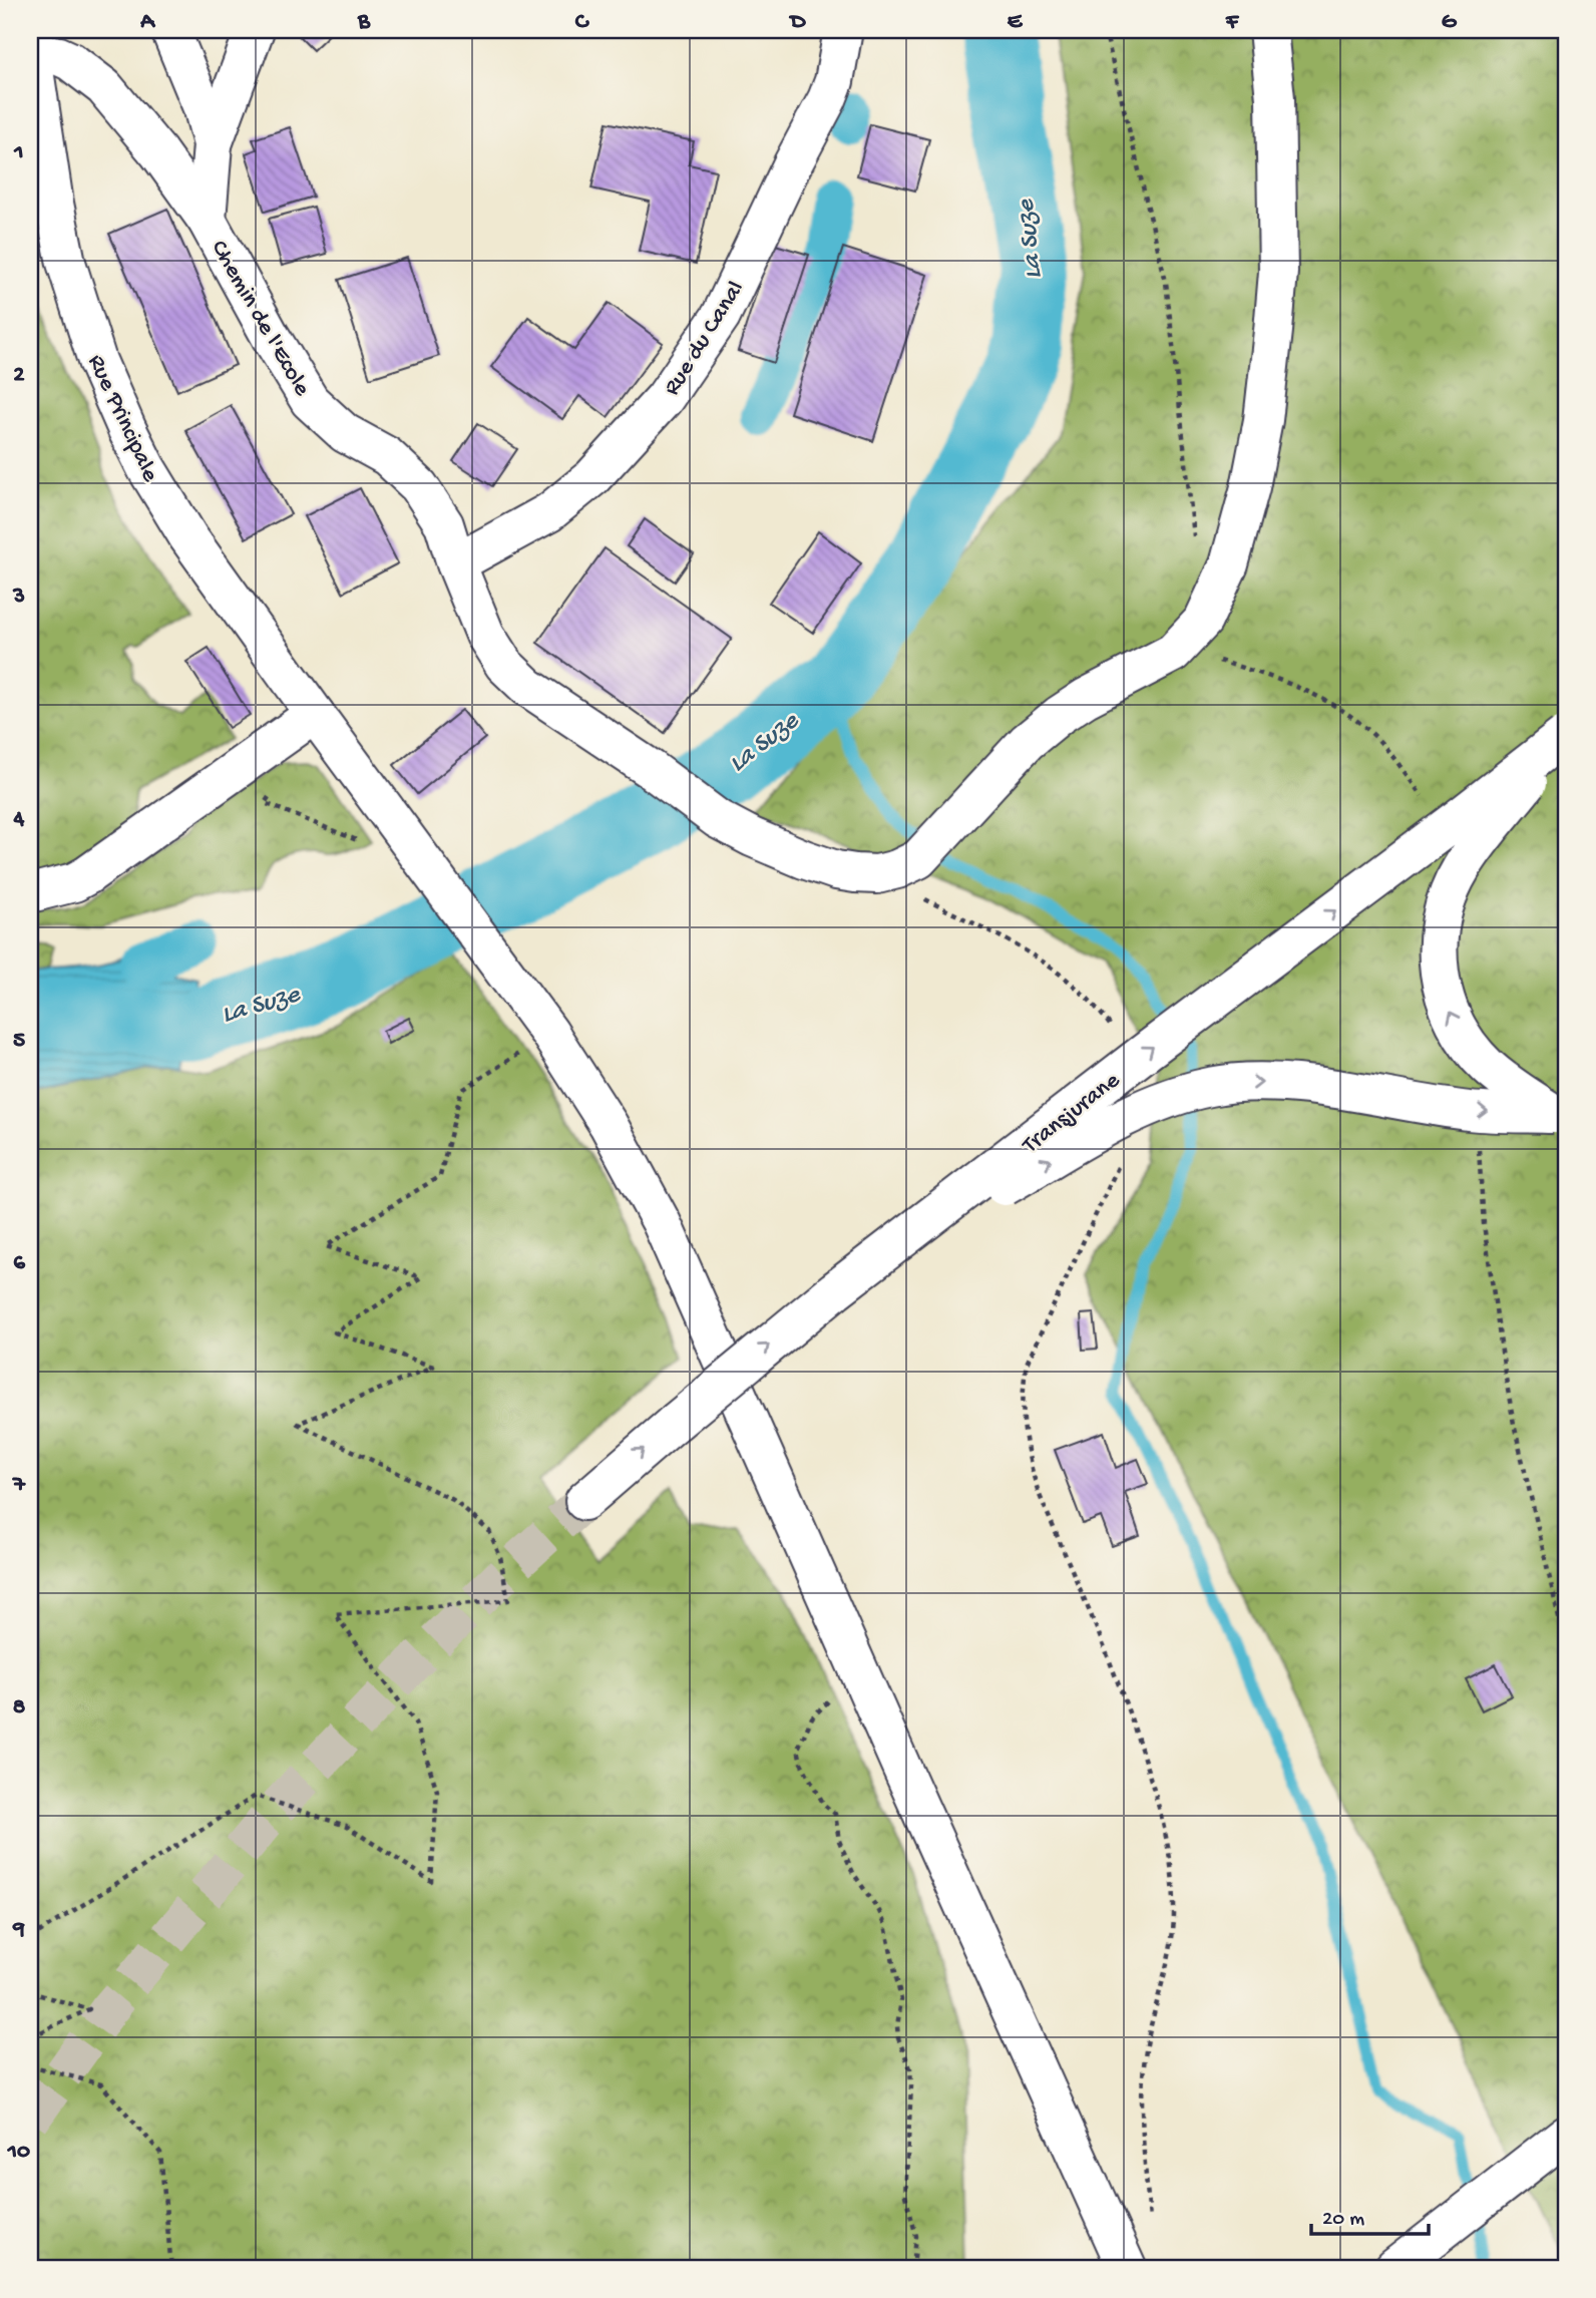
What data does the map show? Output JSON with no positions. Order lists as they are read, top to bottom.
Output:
{
  "streets": {
    "main road": [
      "Chemin de l'Ecole",
      "Rue du Canal",
      "Rue Principale",
      "Transjurane"
    ]
  },
  "crossings": [
    ["Chemin de l'Ecole", "Rue du Canal"],
    ["Chemin de l'Ecole", "Rue Principale"]
  ],
  "one_way": ["Transjurane"],
  "water": ["La Suze"],
  "scale_bar": "20 m",
  "grid": {
    "columns": [
      "A",
      "B",
      "C",
      "D",
      "E",
      "F",
      "G"
    ],
    "rows": [
      "1",
      "2",
      "3",
      "4",
      "5",
      "6",
      "7",
      "8",
      "9",
      "10"
    ]
  }
}
